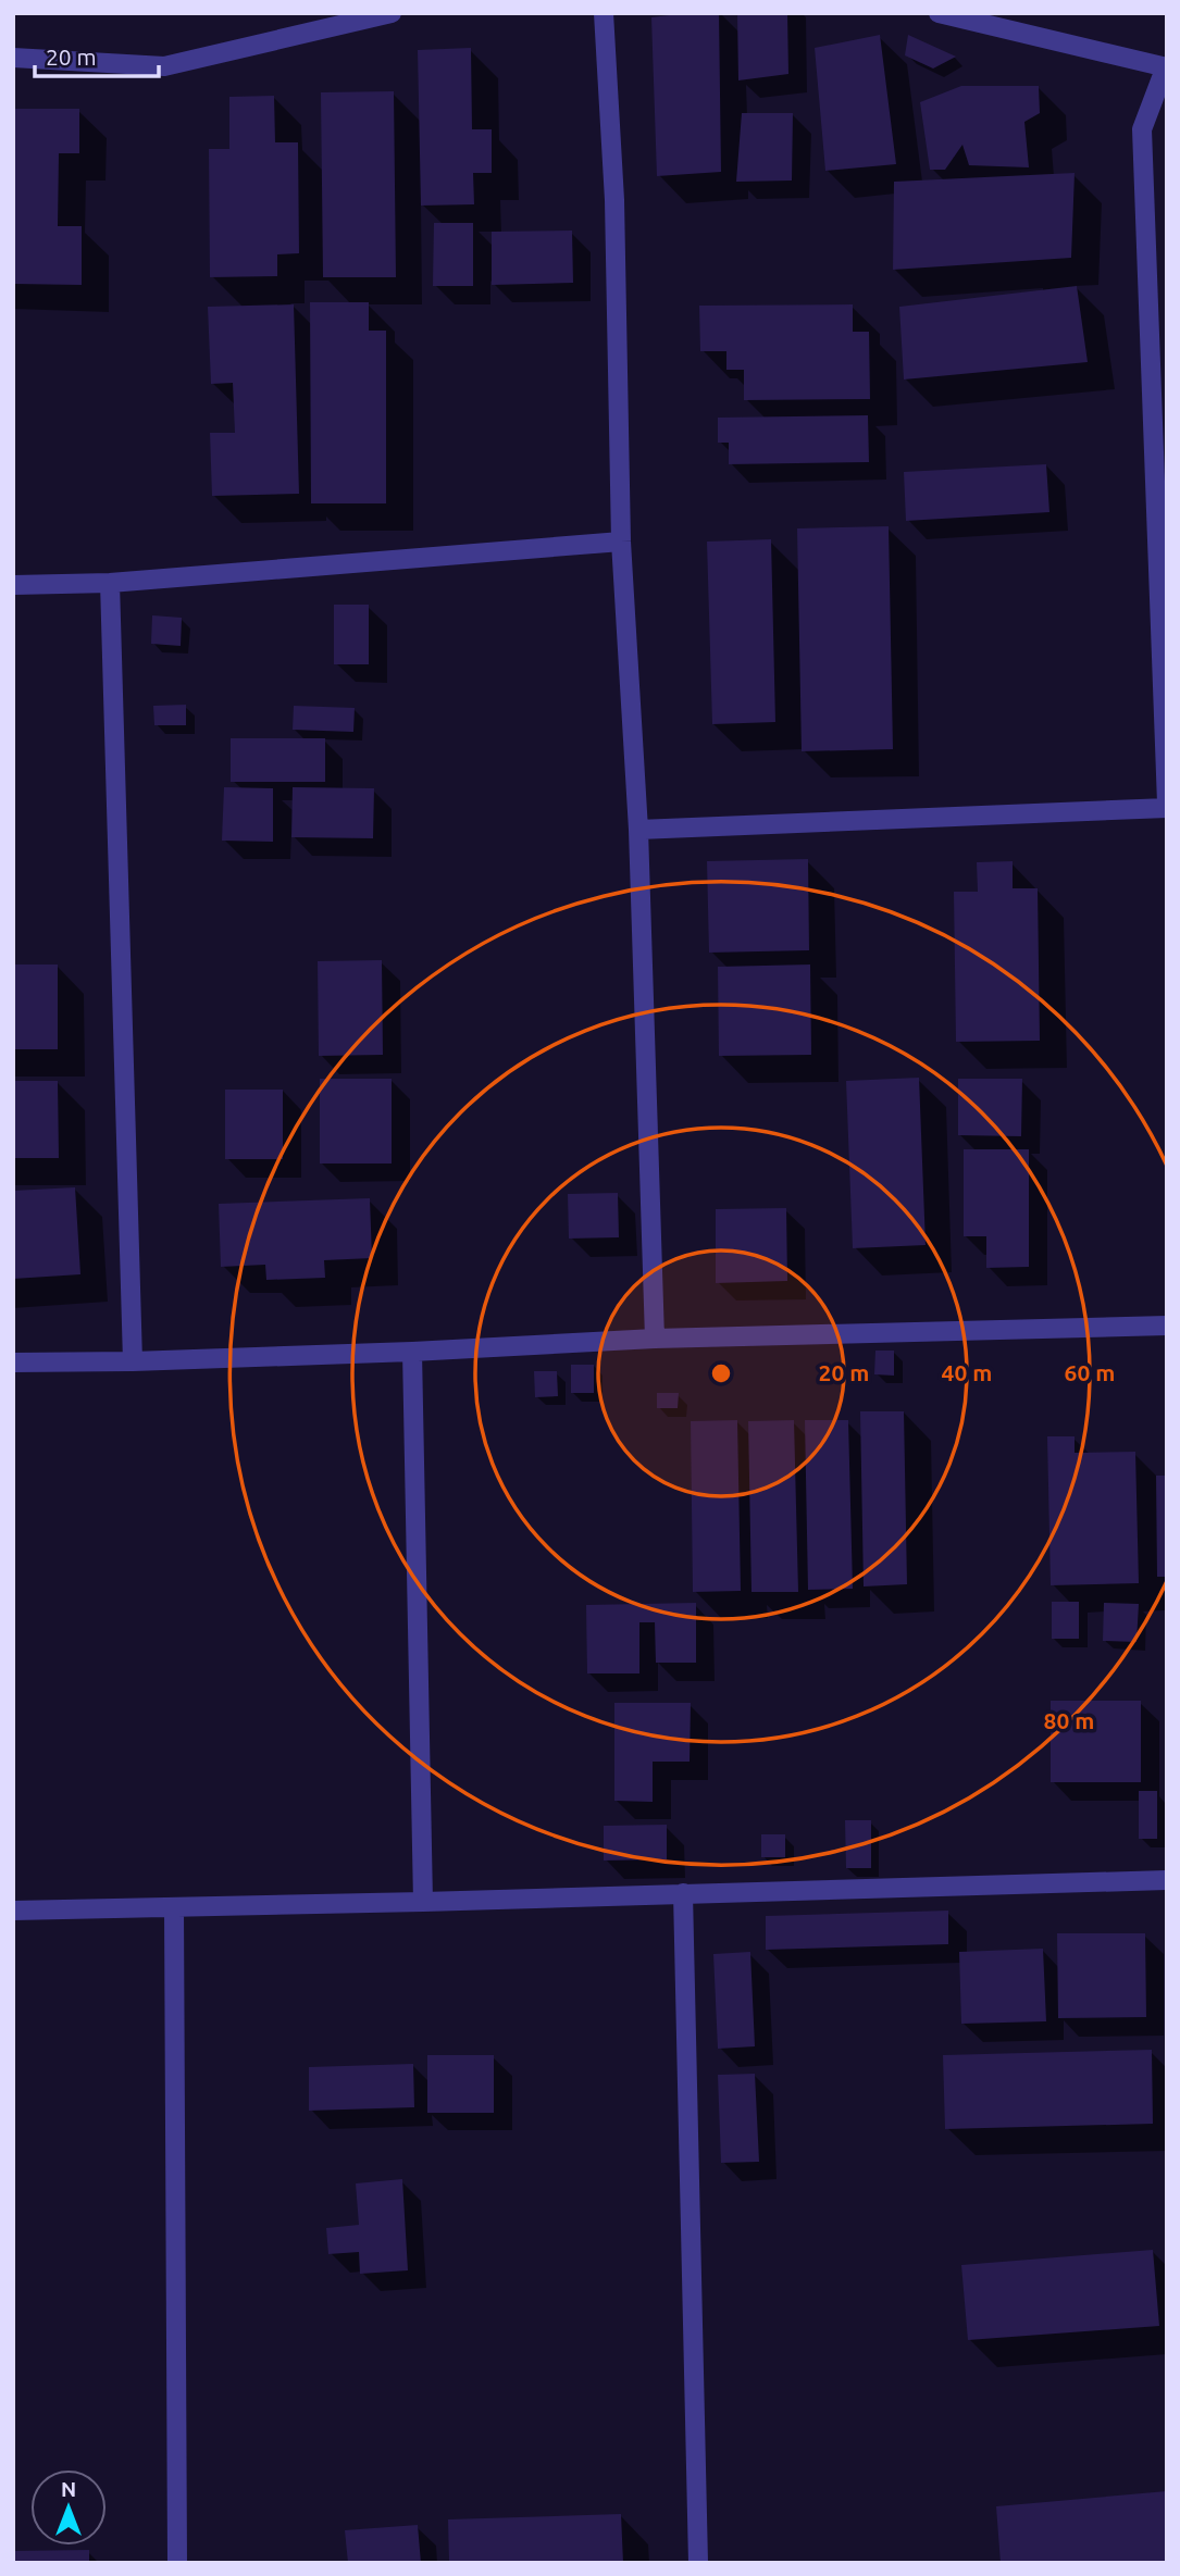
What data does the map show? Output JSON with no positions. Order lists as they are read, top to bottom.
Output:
{
  "scale_bar": "20 m",
  "north": "top",
  "rings": [
    "20 m",
    "40 m",
    "60 m",
    "80 m"
  ]
}
